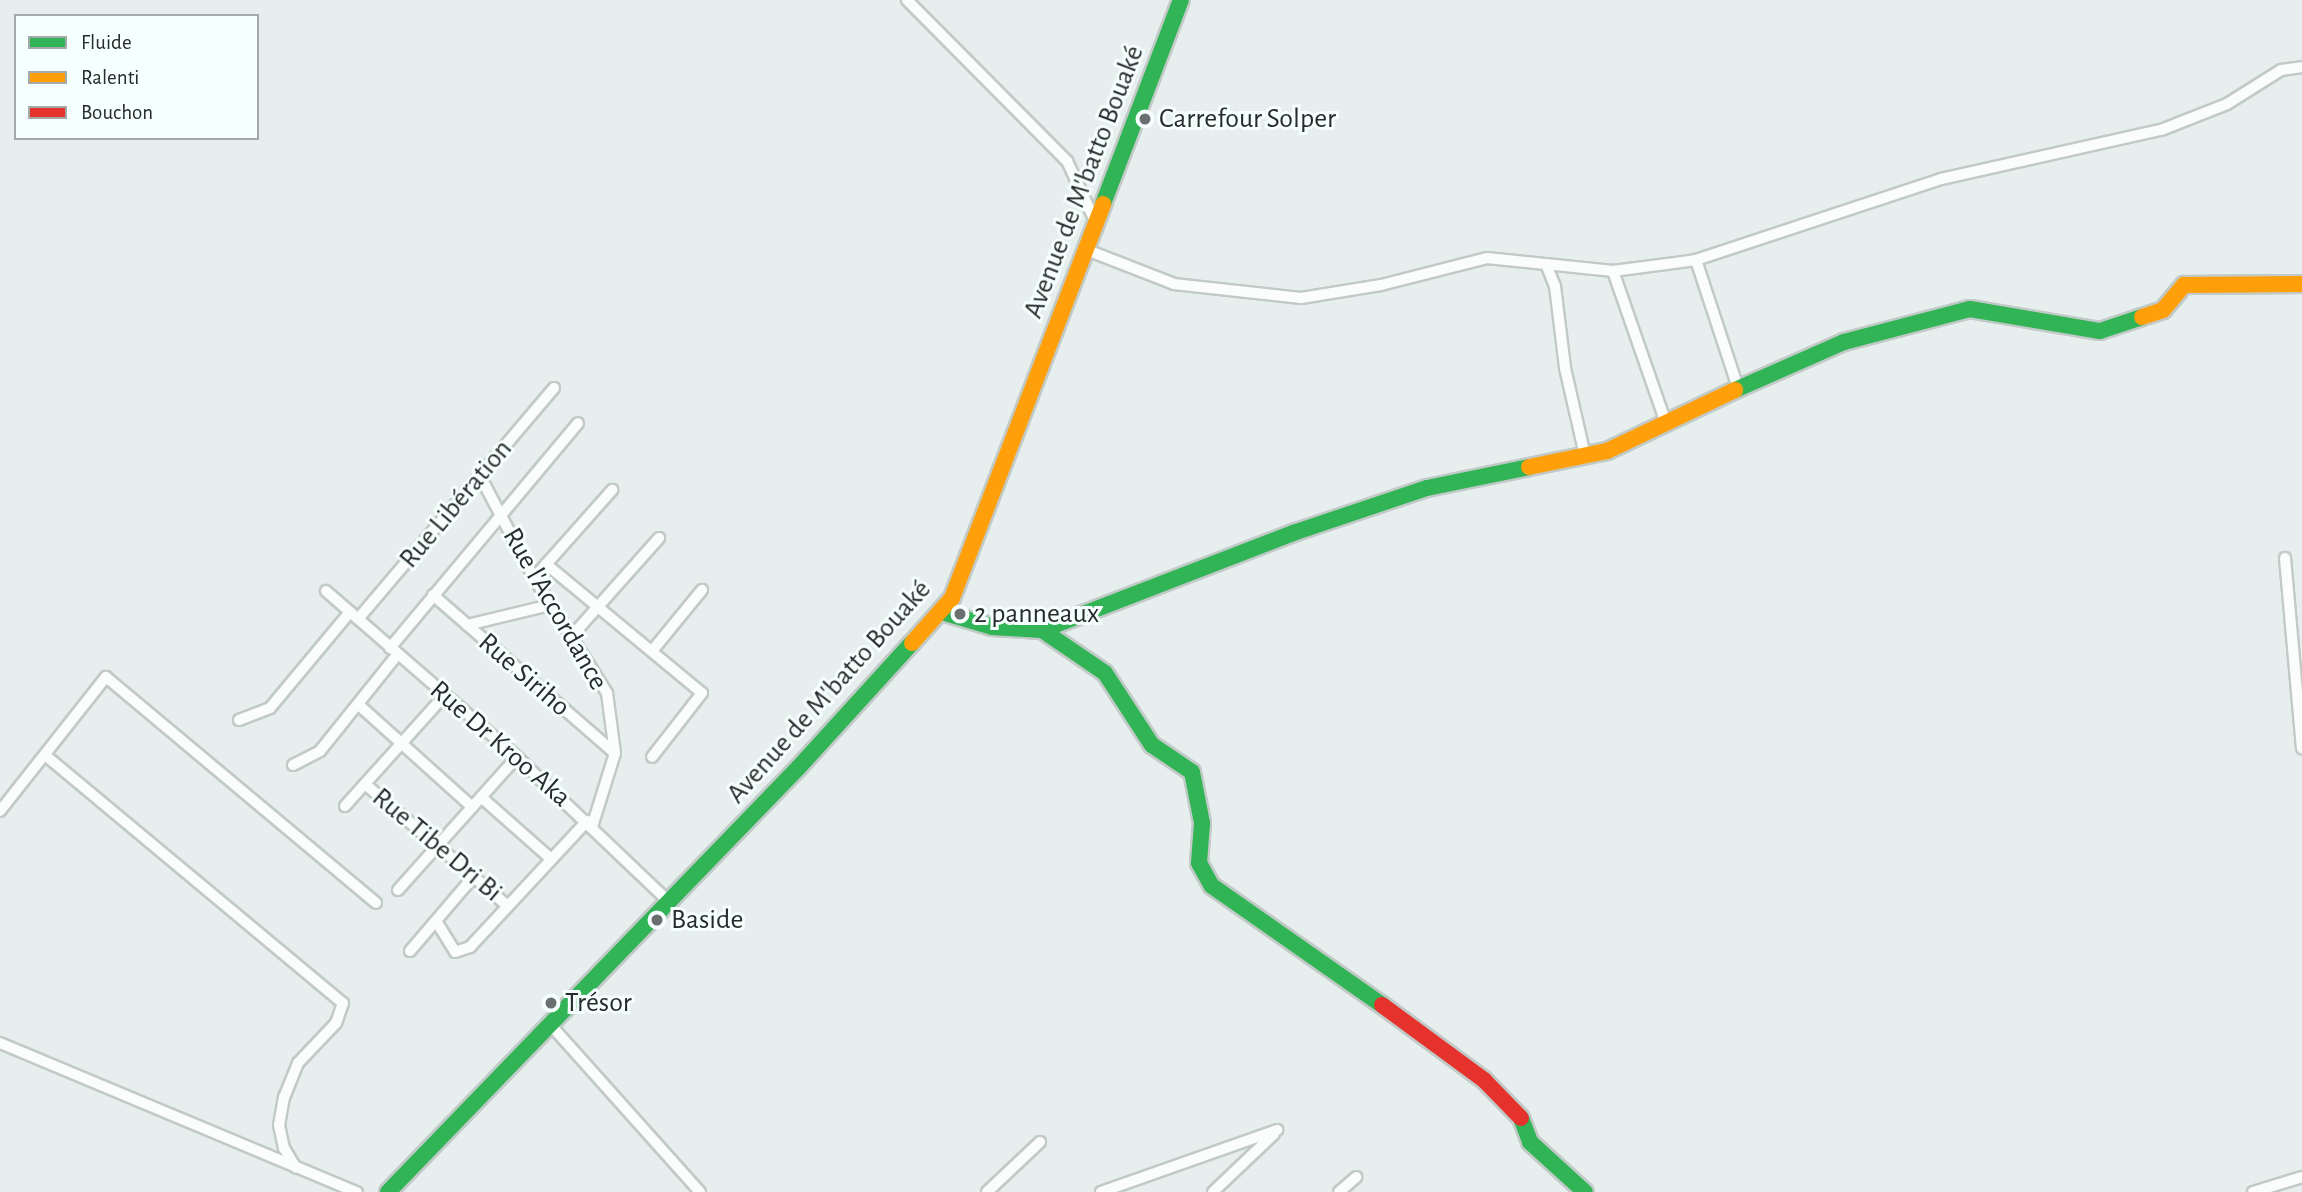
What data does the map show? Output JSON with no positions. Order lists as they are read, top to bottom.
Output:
{
  "streets": {
    "street": [
      "Avenue de M'batto Bouaké",
      "Rue Libération",
      "Rue l'Accordance",
      "Rue Siriho",
      "Rue Dr Kroo Aka",
      "Rue Tibe Dri Bi"
    ]
  },
  "crossings": [
    ["Avenue de M'batto Bouaké", "Rue Dr Kroo Aka"],
    ["Rue Libération", "Rue l'Accordance"],
    ["Rue Libération", "Rue Dr Kroo Aka"],
    ["Rue l'Accordance", "Rue Siriho"],
    ["Rue l'Accordance", "Rue Dr Kroo Aka"]
  ],
  "places": [
    "Carrefour Solper",
    "2 panneaux",
    "Baside",
    "Trésor"
  ],
  "legend": ["Fluide", "Ralenti", "Bouchon"]
}
